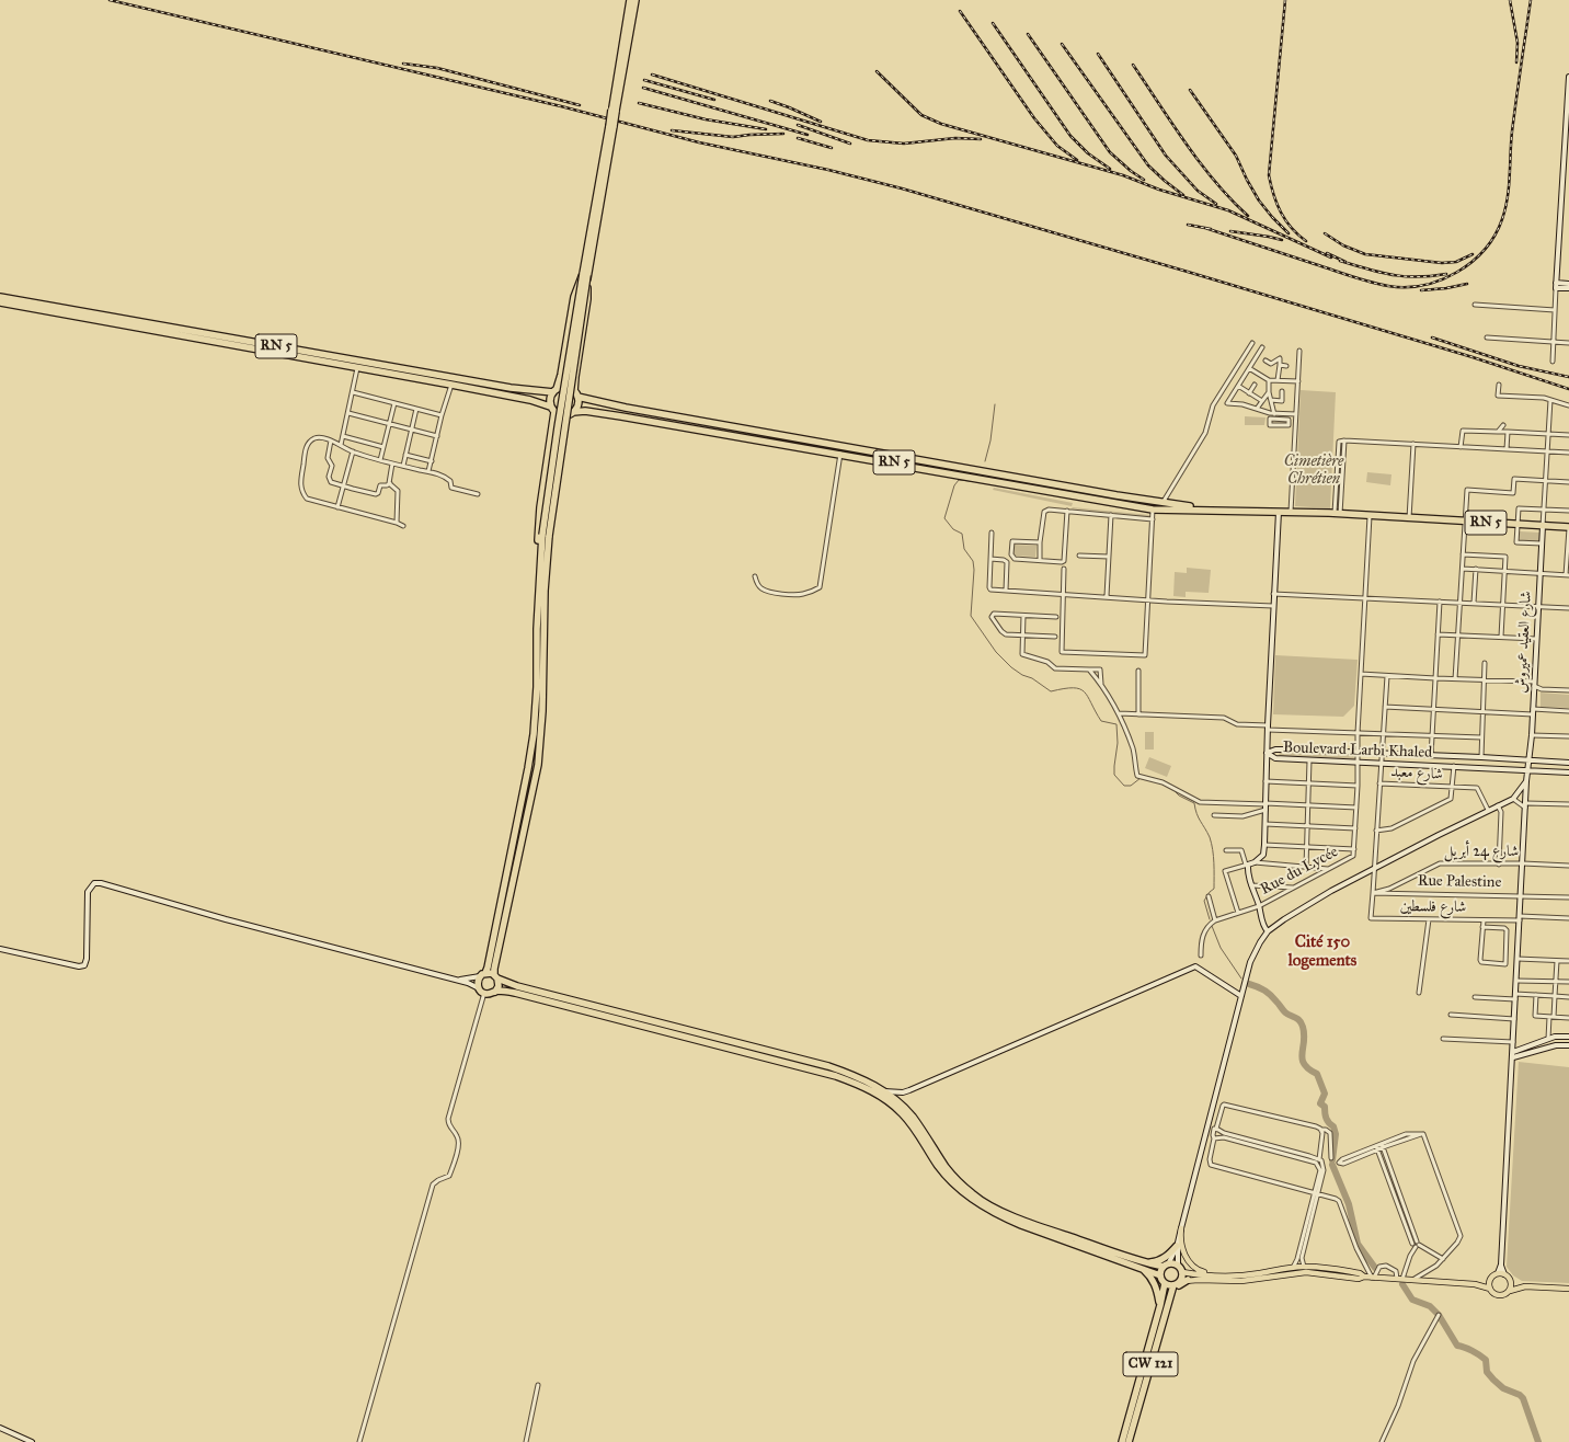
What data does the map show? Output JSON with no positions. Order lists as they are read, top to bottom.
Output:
{
  "streets": {
    "highway": ["RN 5", "CW 121"],
    "main road": ["شارع العقيد عميروش", "Boulevard Larbi Khaled"],
    "street": [
      "شارع معبد",
      "شارع 24 أبريل",
      "Rue du Lycée",
      "Rue Palestine",
      "شارع فلسطين"
    ]
  },
  "crossings": [
    ["RN 5", "شارع العقيد عميروش"],
    ["RN 5", "Rue du Lycée"],
    ["شارع العقيد عميروش", "Boulevard Larbi Khaled"],
    ["Boulevard Larbi Khaled", "Rue du Lycée"],
    ["شارع 24 أبريل", "Rue Palestine"],
    ["شارع 24 أبريل", "شارع فلسطين"],
    ["Rue Palestine", "شارع فلسطين"]
  ],
  "districts": ["Cité 150 logements"],
  "parks": ["Cimetière Chrétien"]
}
